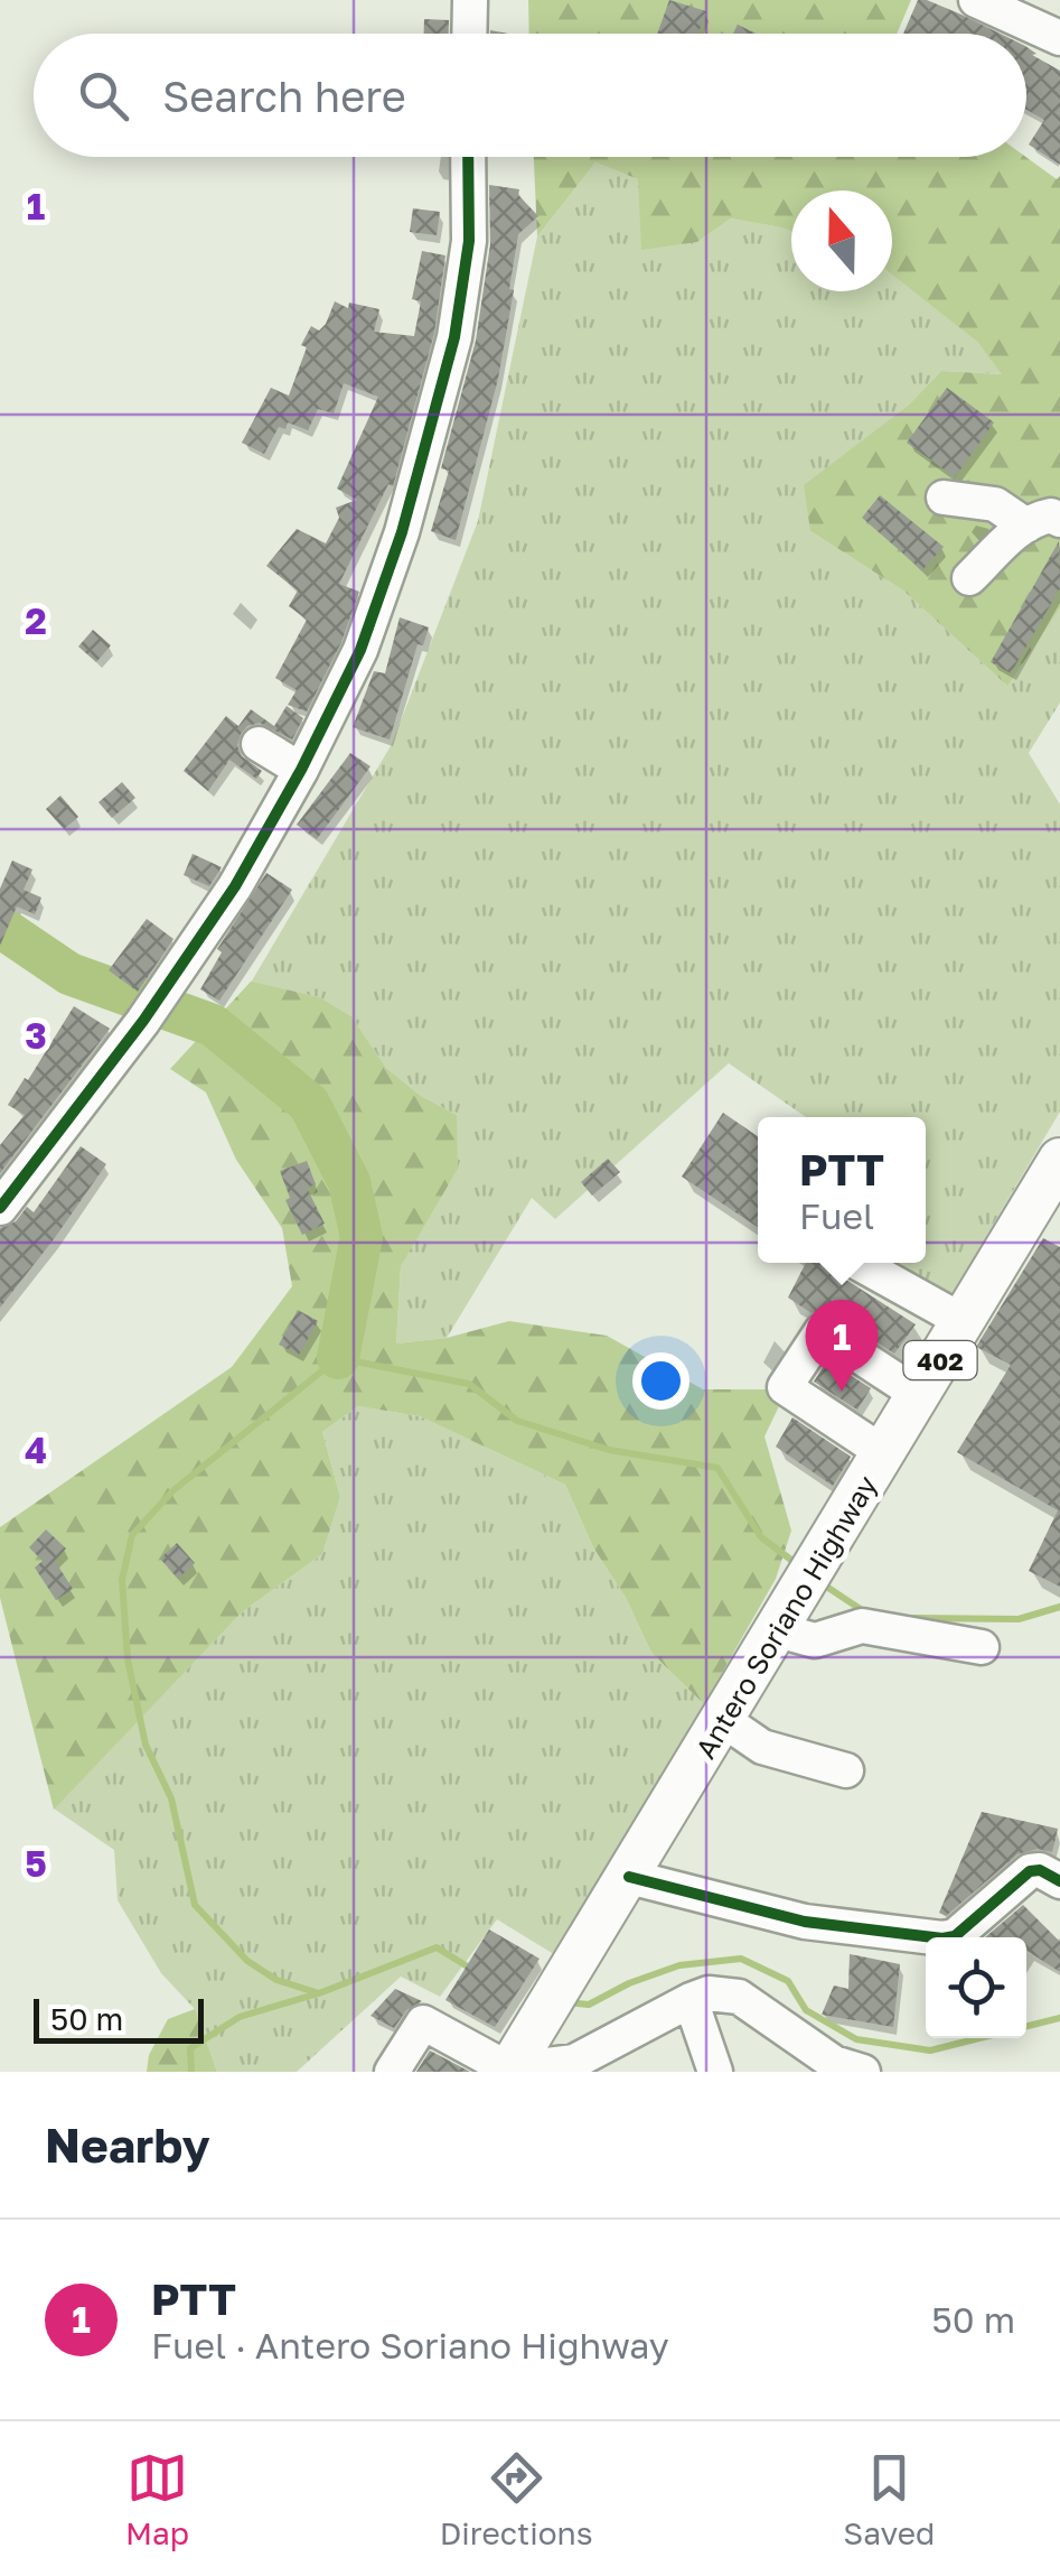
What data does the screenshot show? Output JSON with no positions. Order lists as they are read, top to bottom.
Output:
{
  "streets": {
    "main road": ["402", "Antero Soriano Highway"]
  },
  "scale_bar": "50 m",
  "north": "top",
  "page": {
    "search": "Search here",
    "popup": ["PTT", "Fuel"],
    "pins": "1",
    "scale": "50 m",
    "heading": "Nearby",
    "list": [
      {
        "mark": "1",
        "name": "PTT",
        "note": "Fuel · Antero Soriano Highway",
        "value": "50 m"
      }
    ],
    "nav": ["Map", "Directions", "Saved"]
  },
  "grid": {
    "rows": [
      "1",
      "2",
      "3",
      "4",
      "5"
    ]
  }
}
